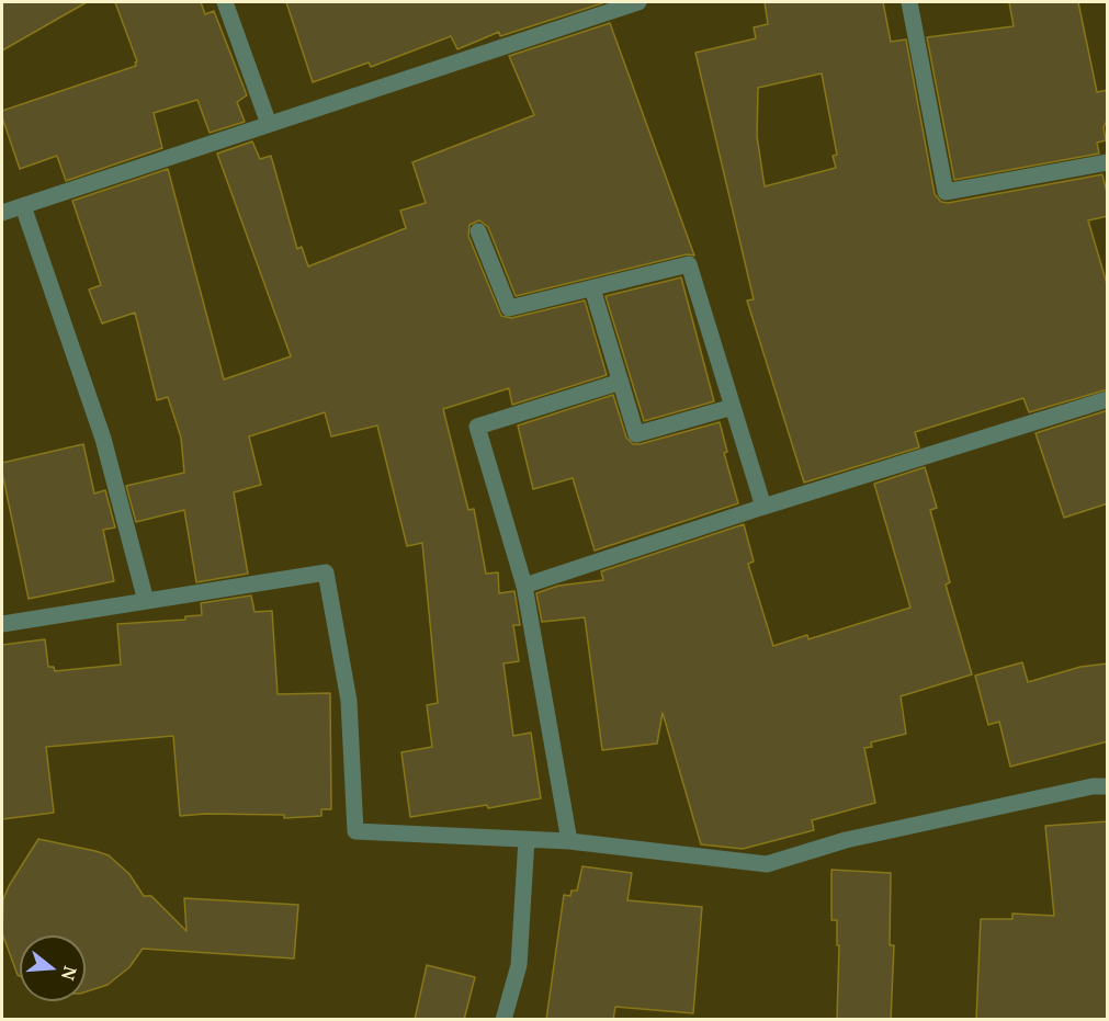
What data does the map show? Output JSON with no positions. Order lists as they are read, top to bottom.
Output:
{
  "north": "right"
}
